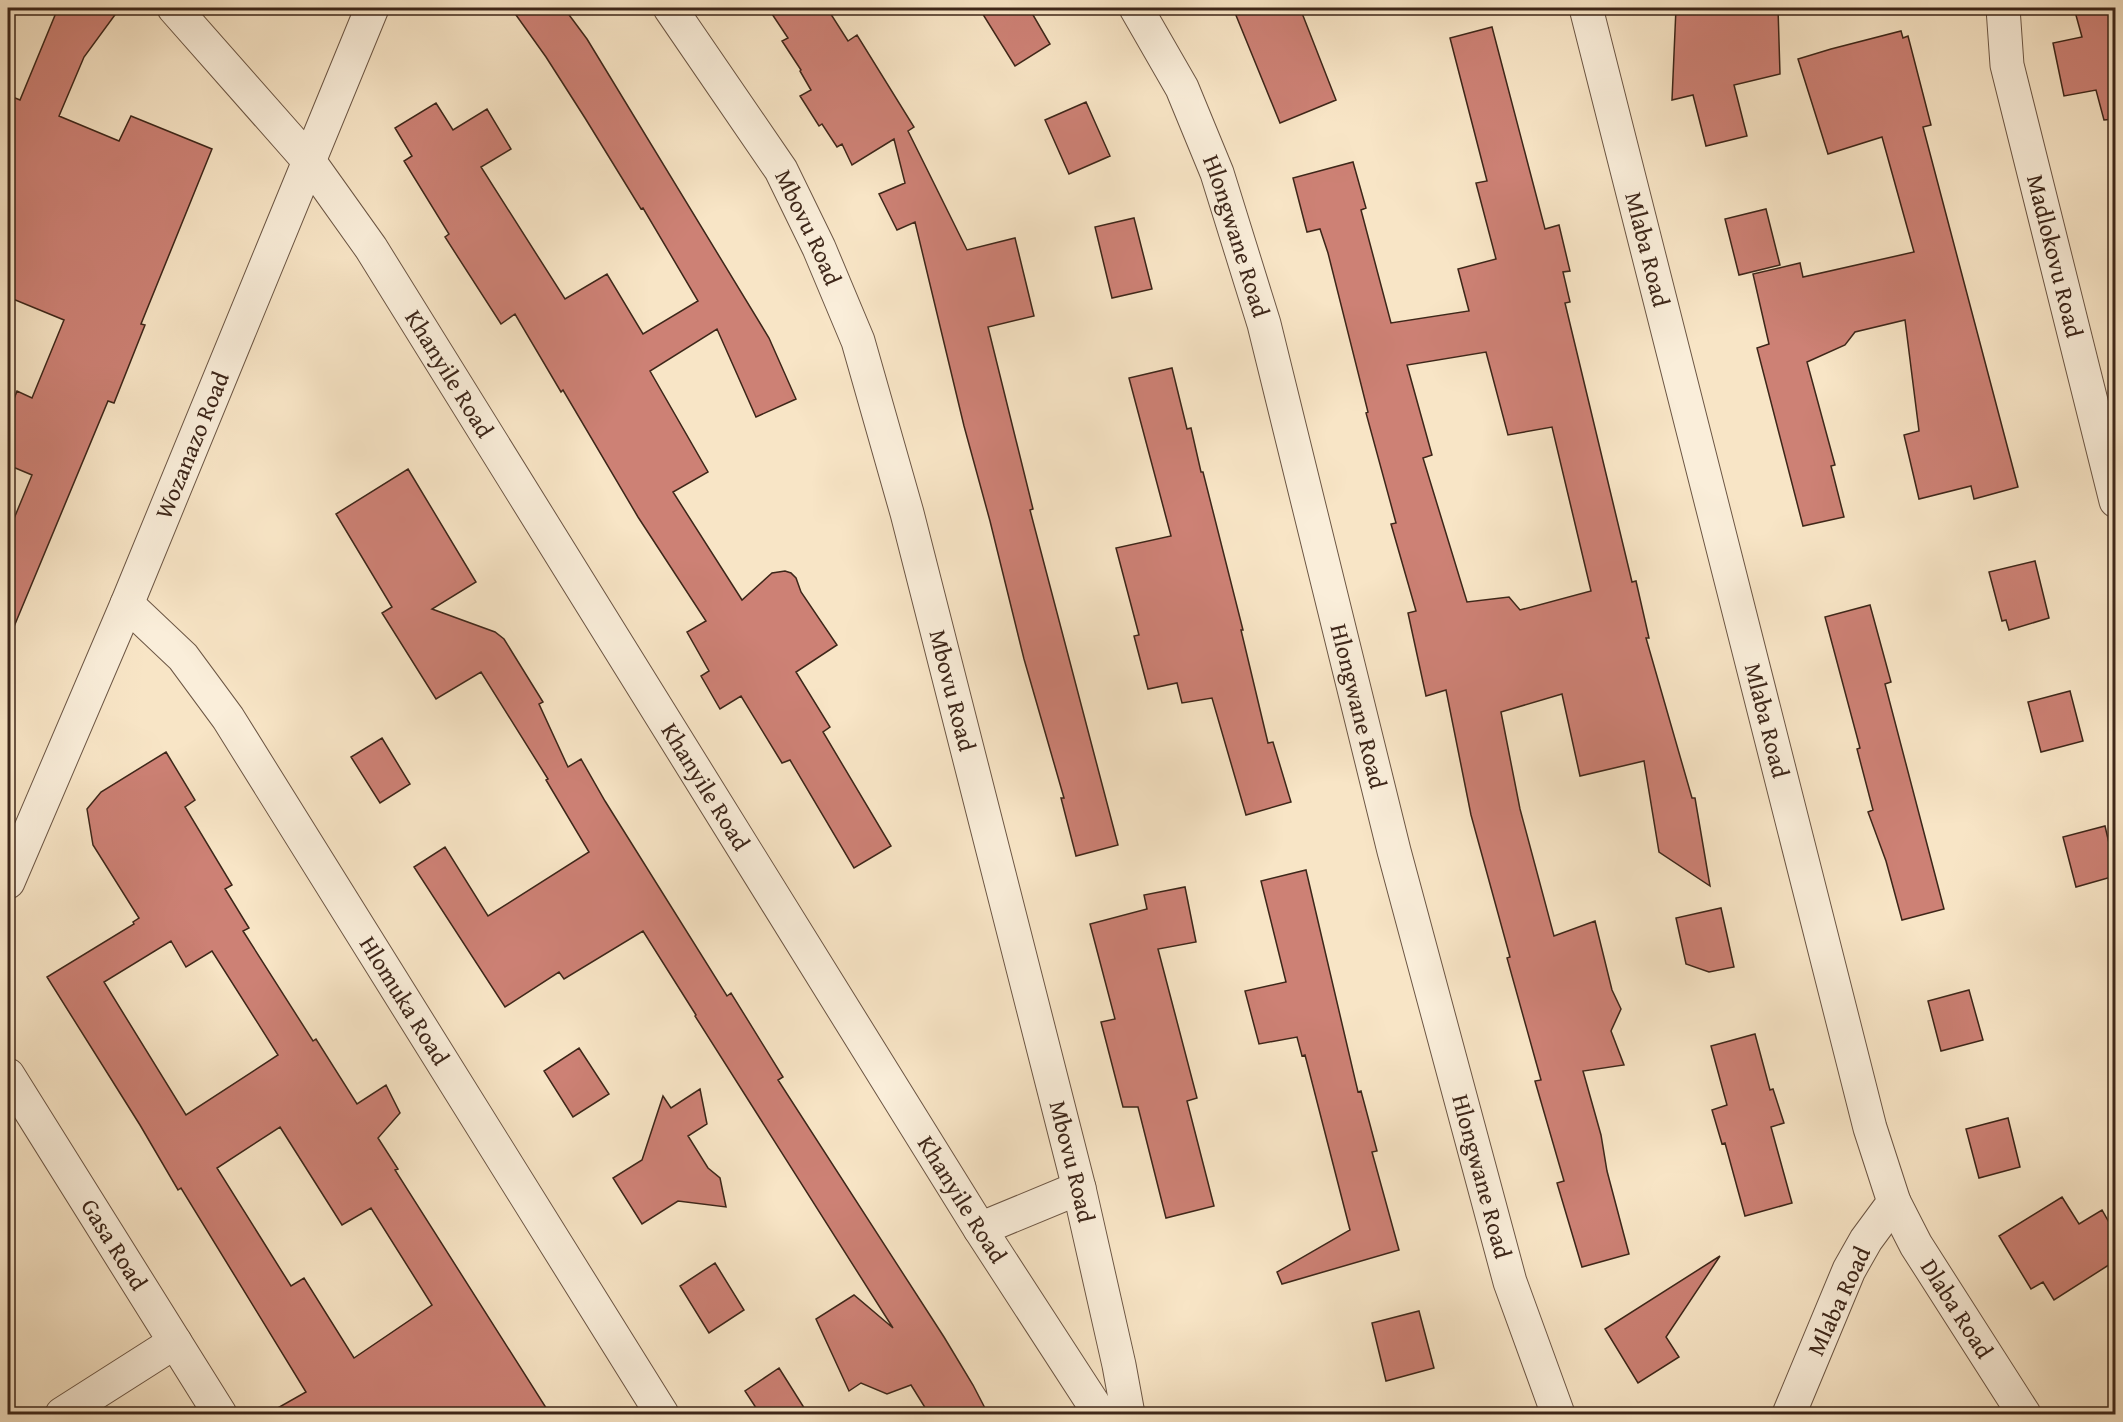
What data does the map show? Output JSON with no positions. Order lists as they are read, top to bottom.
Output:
{
  "streets": {
    "street": [
      "Mbovu Road",
      "Hlongwane Road",
      "Mlaba Road",
      "Madlokovu Road",
      "Khanyile Road",
      "Wozanazo Road",
      "Hlomuka Road",
      "Gasa Road",
      "Dlaba Road"
    ]
  },
  "crossings": [
    ["Mlaba Road", "Dlaba Road"],
    ["Khanyile Road", "Wozanazo Road"],
    ["Wozanazo Road", "Hlomuka Road"]
  ]
}
